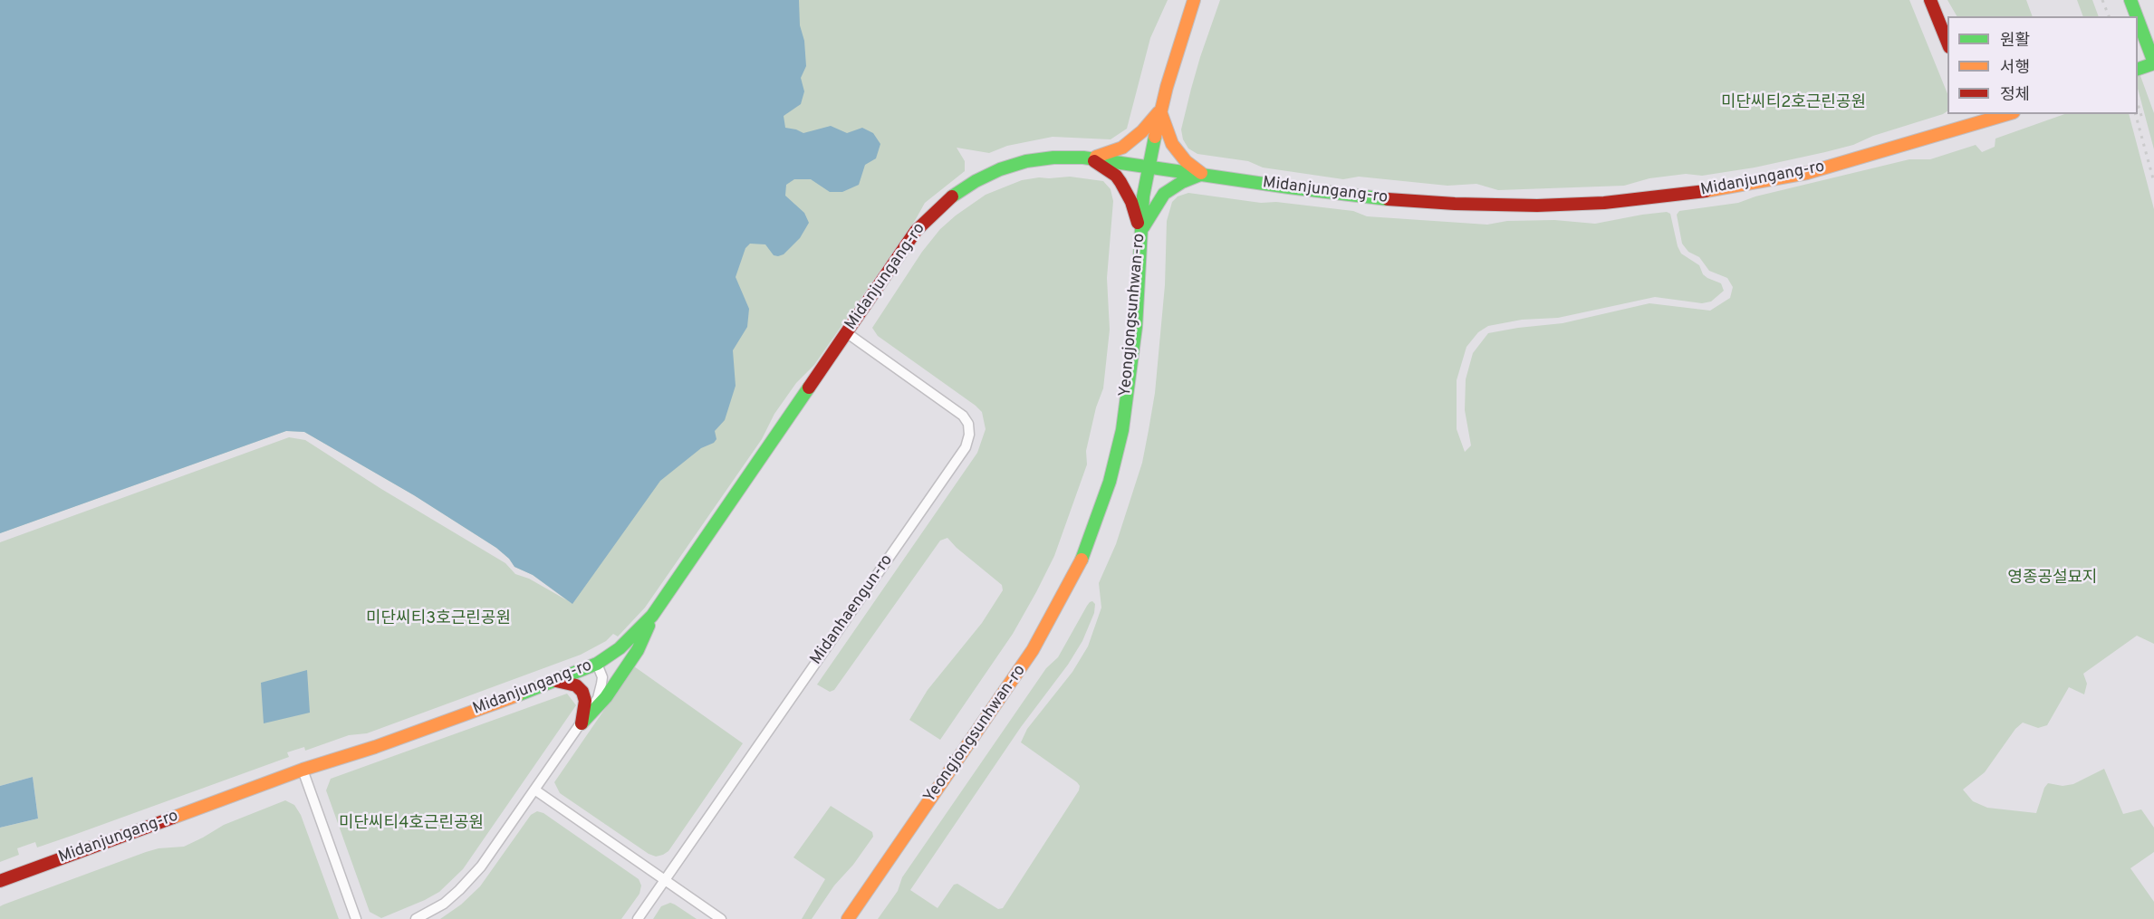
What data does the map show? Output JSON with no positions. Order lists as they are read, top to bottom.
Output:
{
  "streets": {
    "main road": ["Midanjungang-ro", "Yeongjongsunhwan-ro"],
    "street": ["Midanhaengun-ro"]
  },
  "crossings": [
    ["Midanjungang-ro", "Yeongjongsunhwan-ro"],
    ["Midanjungang-ro", "Midanhaengun-ro"]
  ],
  "parks": [
    "미단씨티2호근린공원",
    "영종공설묘지",
    "미단씨티3호근린공원",
    "미단씨티4호근린공원"
  ],
  "legend": ["원활", "서행", "정체"]
}
